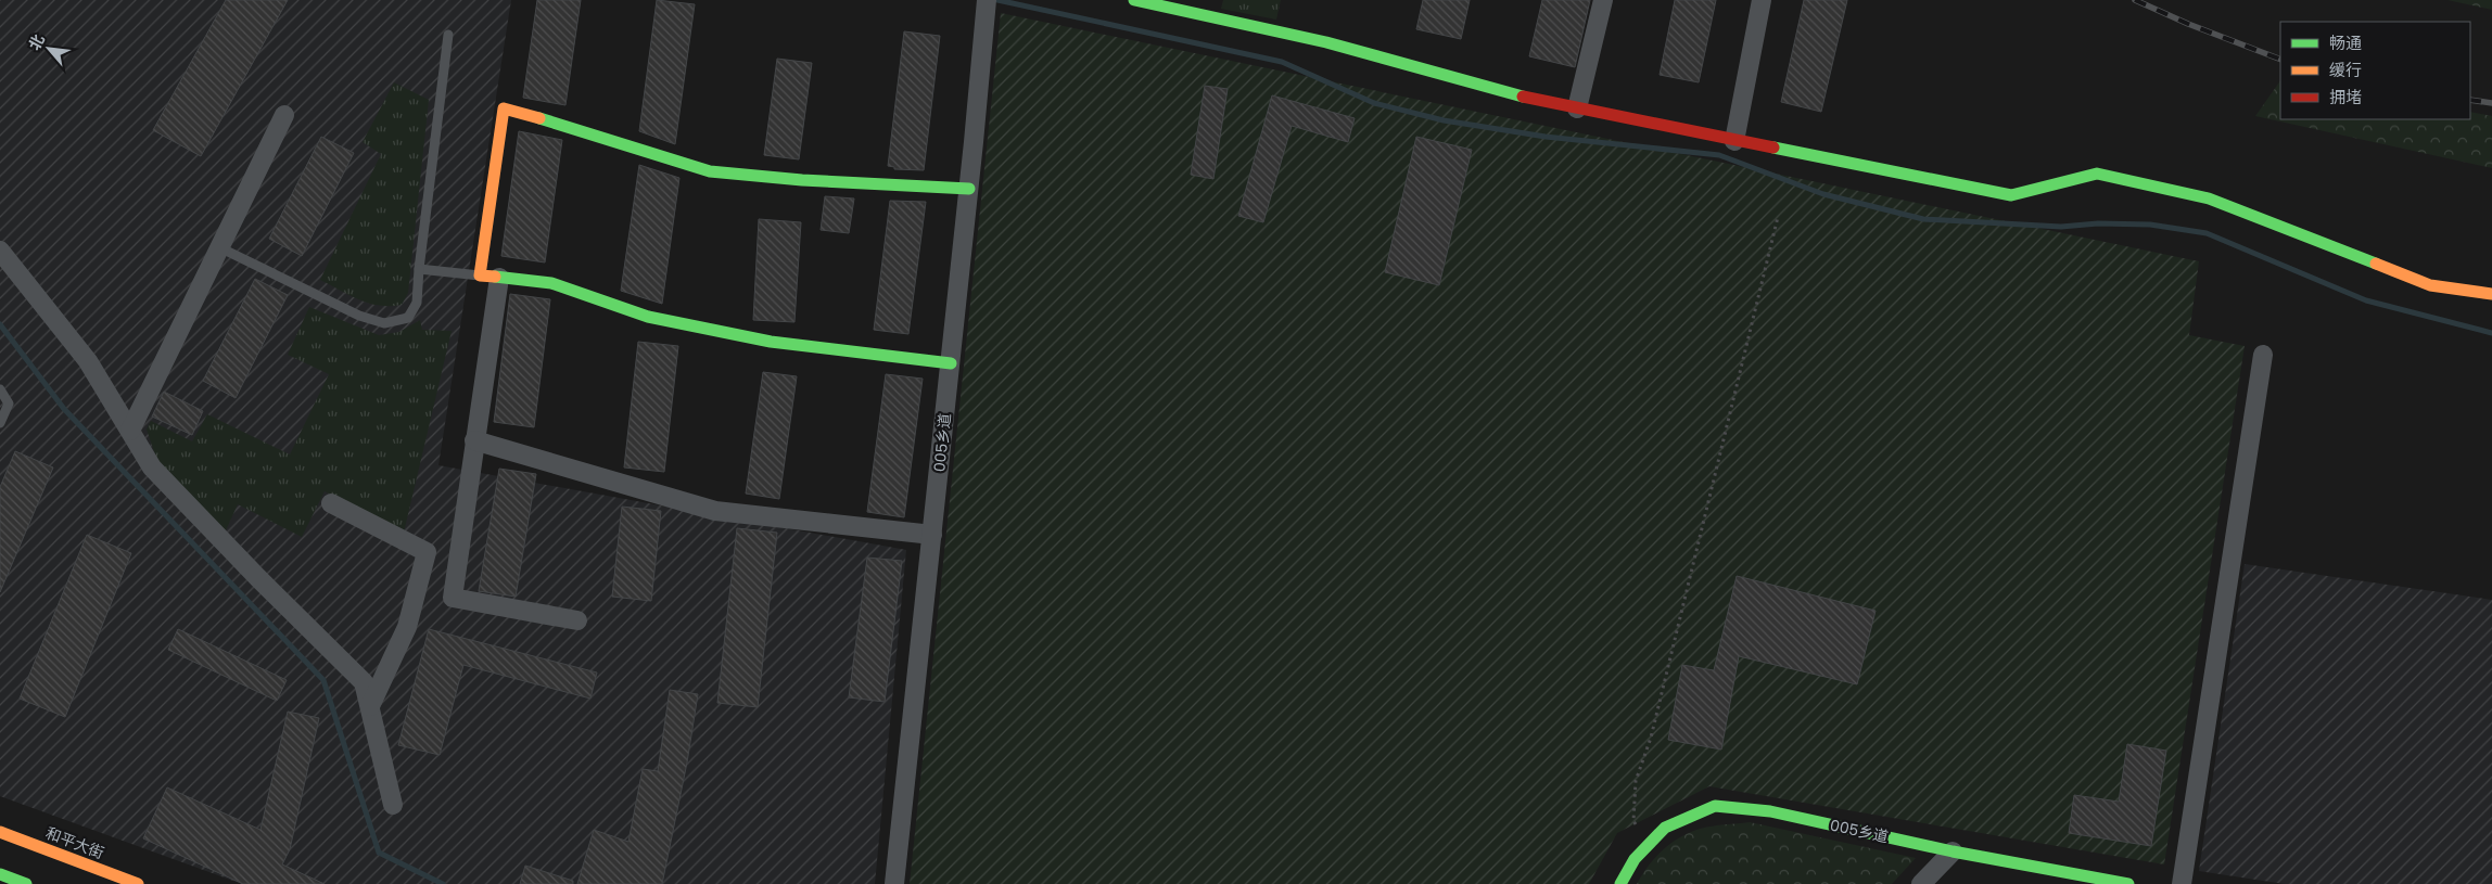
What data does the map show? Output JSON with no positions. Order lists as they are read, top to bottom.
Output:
{
  "streets": {
    "main road": ["005乡道", "和平大街"]
  },
  "legend": ["畅通", "缓行", "拥堵"],
  "north": "top left"
}
